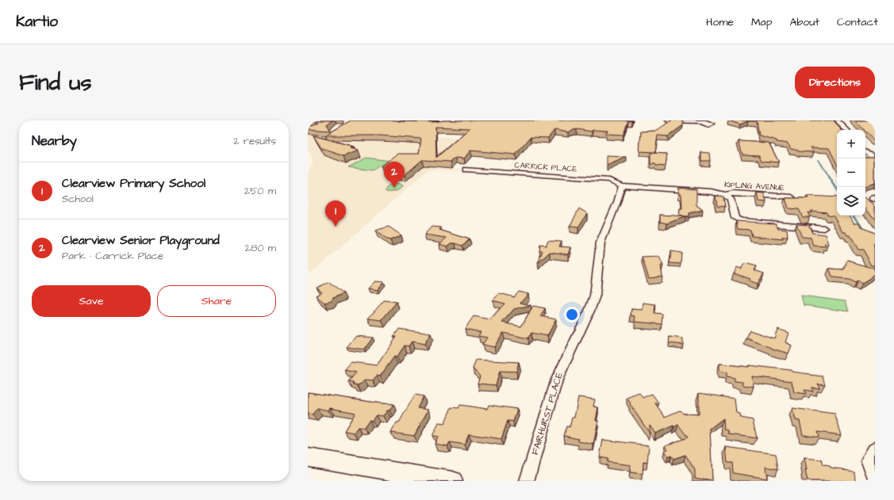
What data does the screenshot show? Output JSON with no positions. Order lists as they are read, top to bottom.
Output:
{
  "streets": {
    "street": ["CARRICK PLACE", "KIPLING AVENUE", "FAIRHURST PLACE"]
  },
  "crossings": [
    ["CARRICK PLACE", "KIPLING AVENUE"],
    ["CARRICK PLACE", "FAIRHURST PLACE"],
    ["KIPLING AVENUE", "FAIRHURST PLACE"]
  ],
  "page": {
    "header": "Kartio",
    "nav": [
      "Home",
      "Map",
      "About",
      "Contact"
    ],
    "buttons": [
      "Directions",
      ["Save", "Share"]
    ],
    "title": "Find us",
    "heading": ["Nearby", "2 results"],
    "map_buttons": ["+", "−"],
    "list": [
      {
        "mark": "1",
        "name": "Clearview Primary School",
        "note": "School",
        "value": "250 m"
      },
      {
        "mark": "2",
        "name": "Clearview Senior Playground",
        "note": "Park · Carrick Place",
        "value": "280 m"
      }
    ],
    "pins": ["2", "1"]
  }
}
